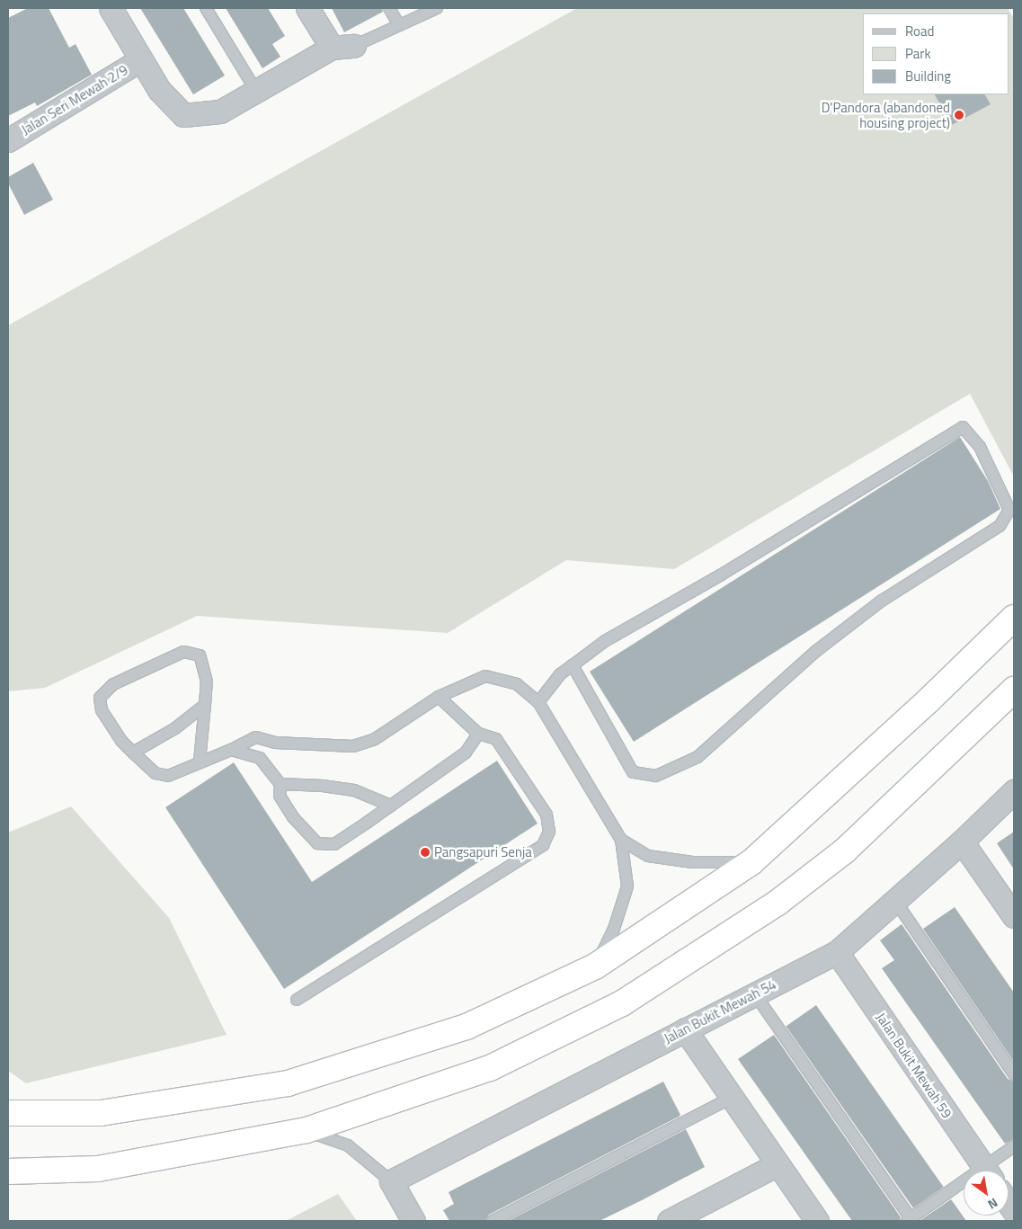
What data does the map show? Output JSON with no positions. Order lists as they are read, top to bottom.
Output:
{
  "streets": {
    "street": ["Jalan Seri Mewah 2/9", "Jalan Bukit Mewah 54", "Jalan Bukit Mewah 59"]
  },
  "crossings": [
    ["Jalan Bukit Mewah 54", "Jalan Bukit Mewah 59"]
  ],
  "places": ["D'Pandora (abandoned housing project)", "Pangsapuri Senja"],
  "legend": ["Road", "Park", "Building"],
  "north": "bottom right"
}
